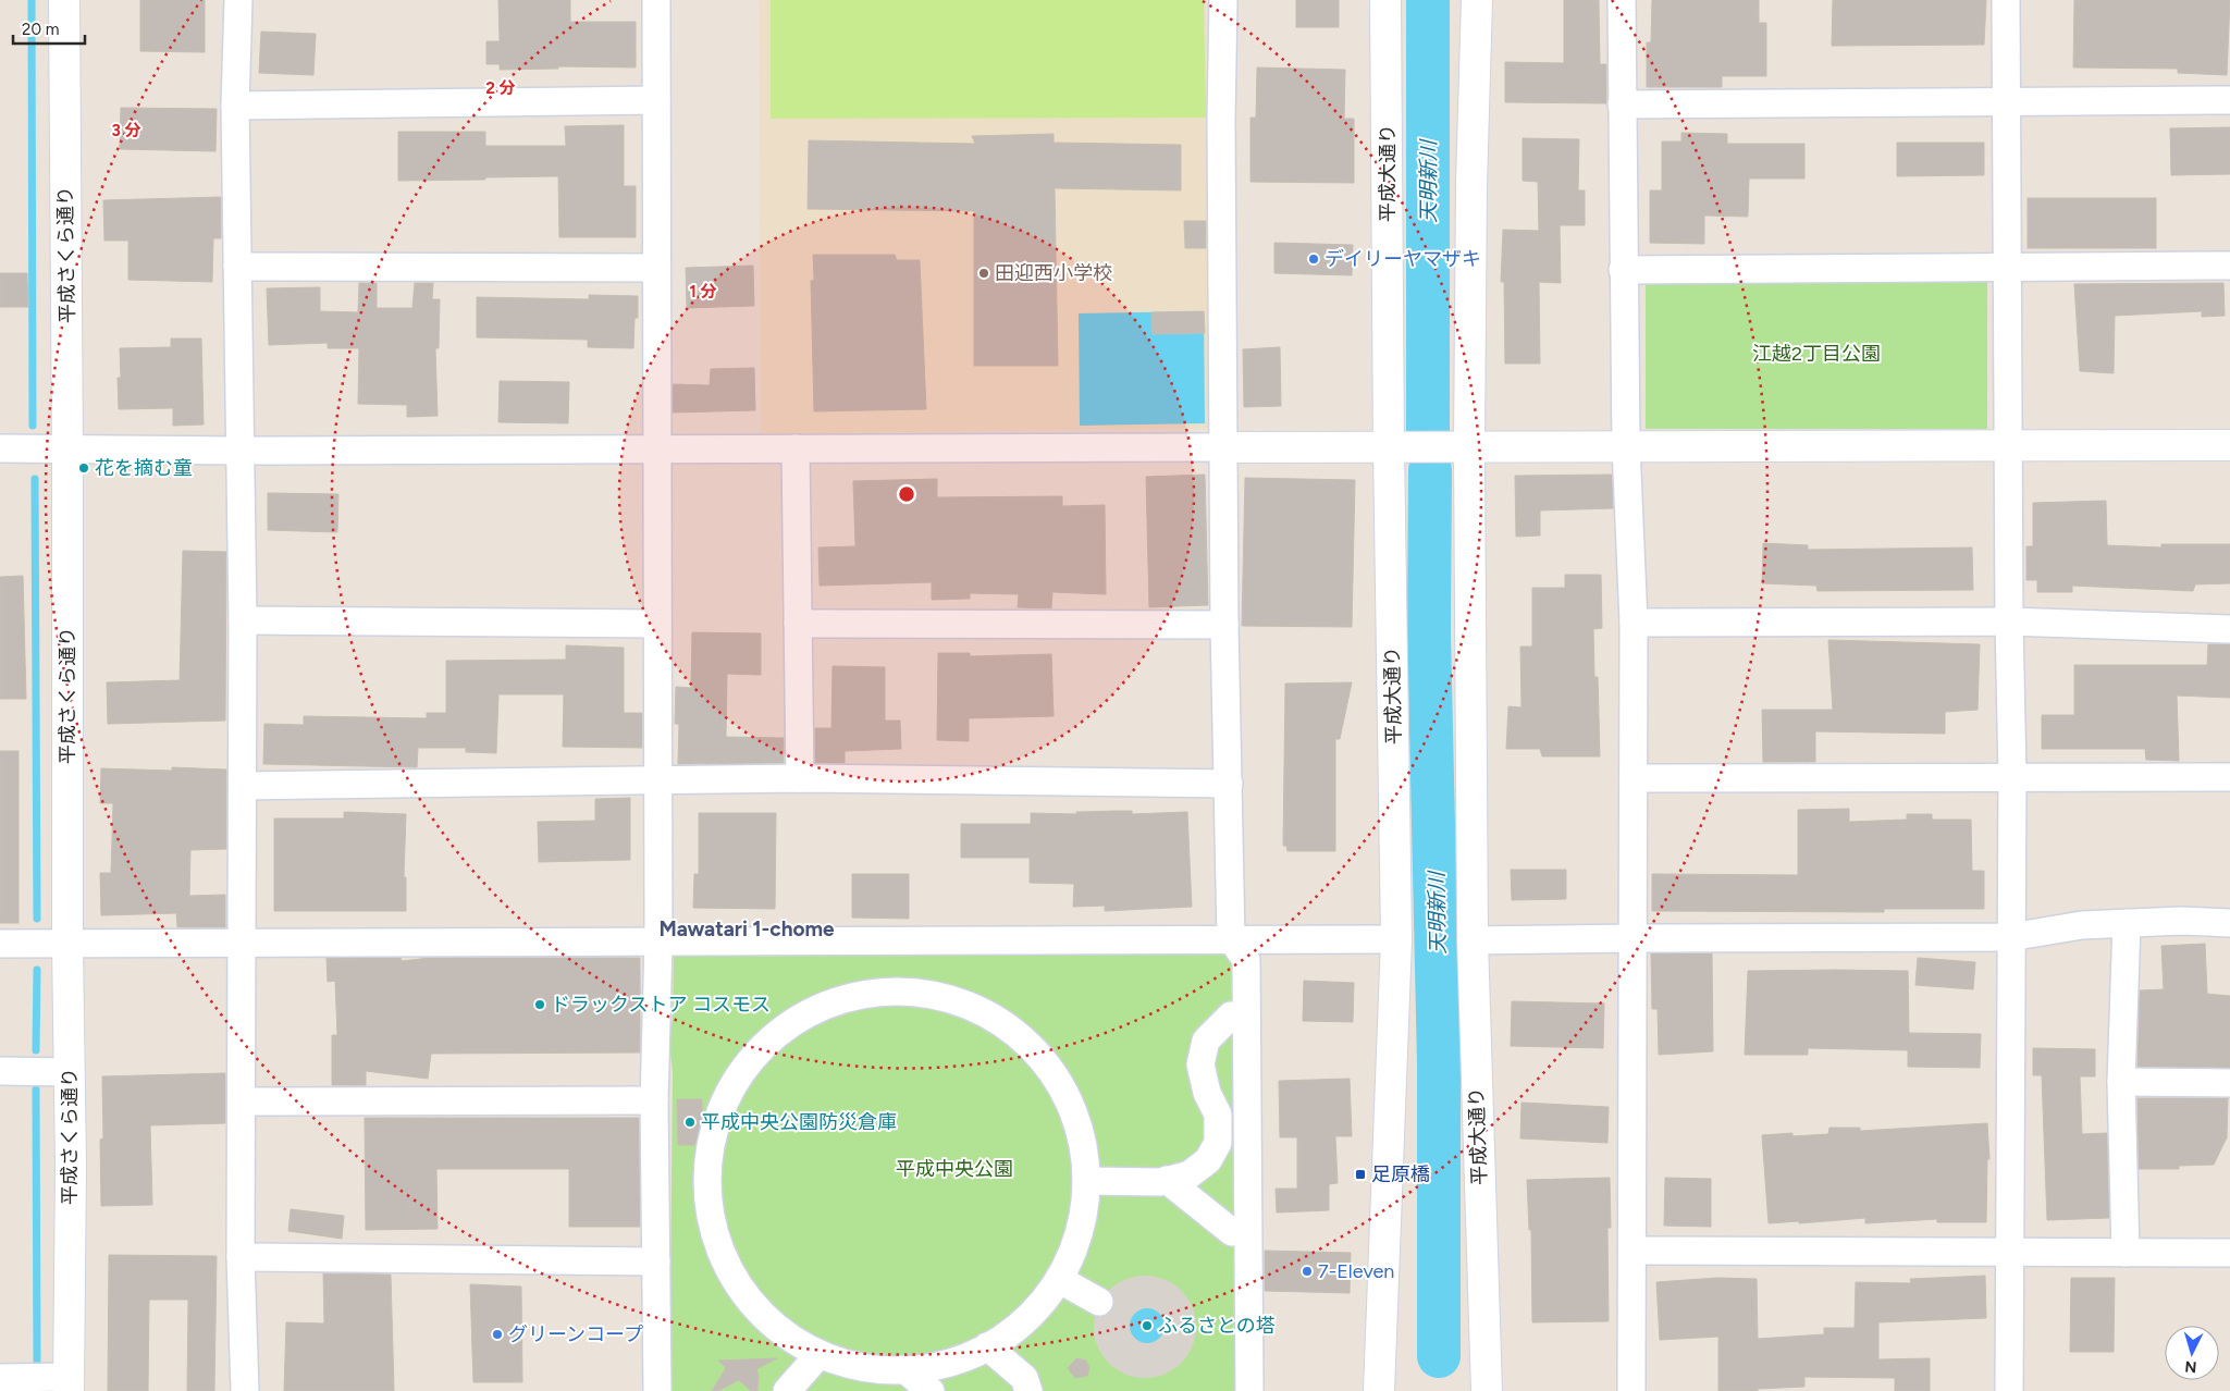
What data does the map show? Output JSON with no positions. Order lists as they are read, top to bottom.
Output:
{
  "streets": {
    "street": ["平成大通り", "平成さくら通り"]
  },
  "districts": ["Mawatari 1-chome"],
  "water": ["天明新川"],
  "parks": ["江越2丁目公園", "平成中央公園"],
  "places": {
    "other": [
      "デイリーヤマザキ",
      "田迎西小学校",
      "花を摘む童",
      "ドラックストア コスモス",
      "平成中央公園防災倉庫",
      "7-Eleven",
      "ふるさとの塔",
      "グリーンコープ"
    ],
    "transit": ["足原橋"]
  },
  "scale_bar": "20 m",
  "north": "bottom",
  "rings": ["2 分", "3 分", "1 分"]
}
